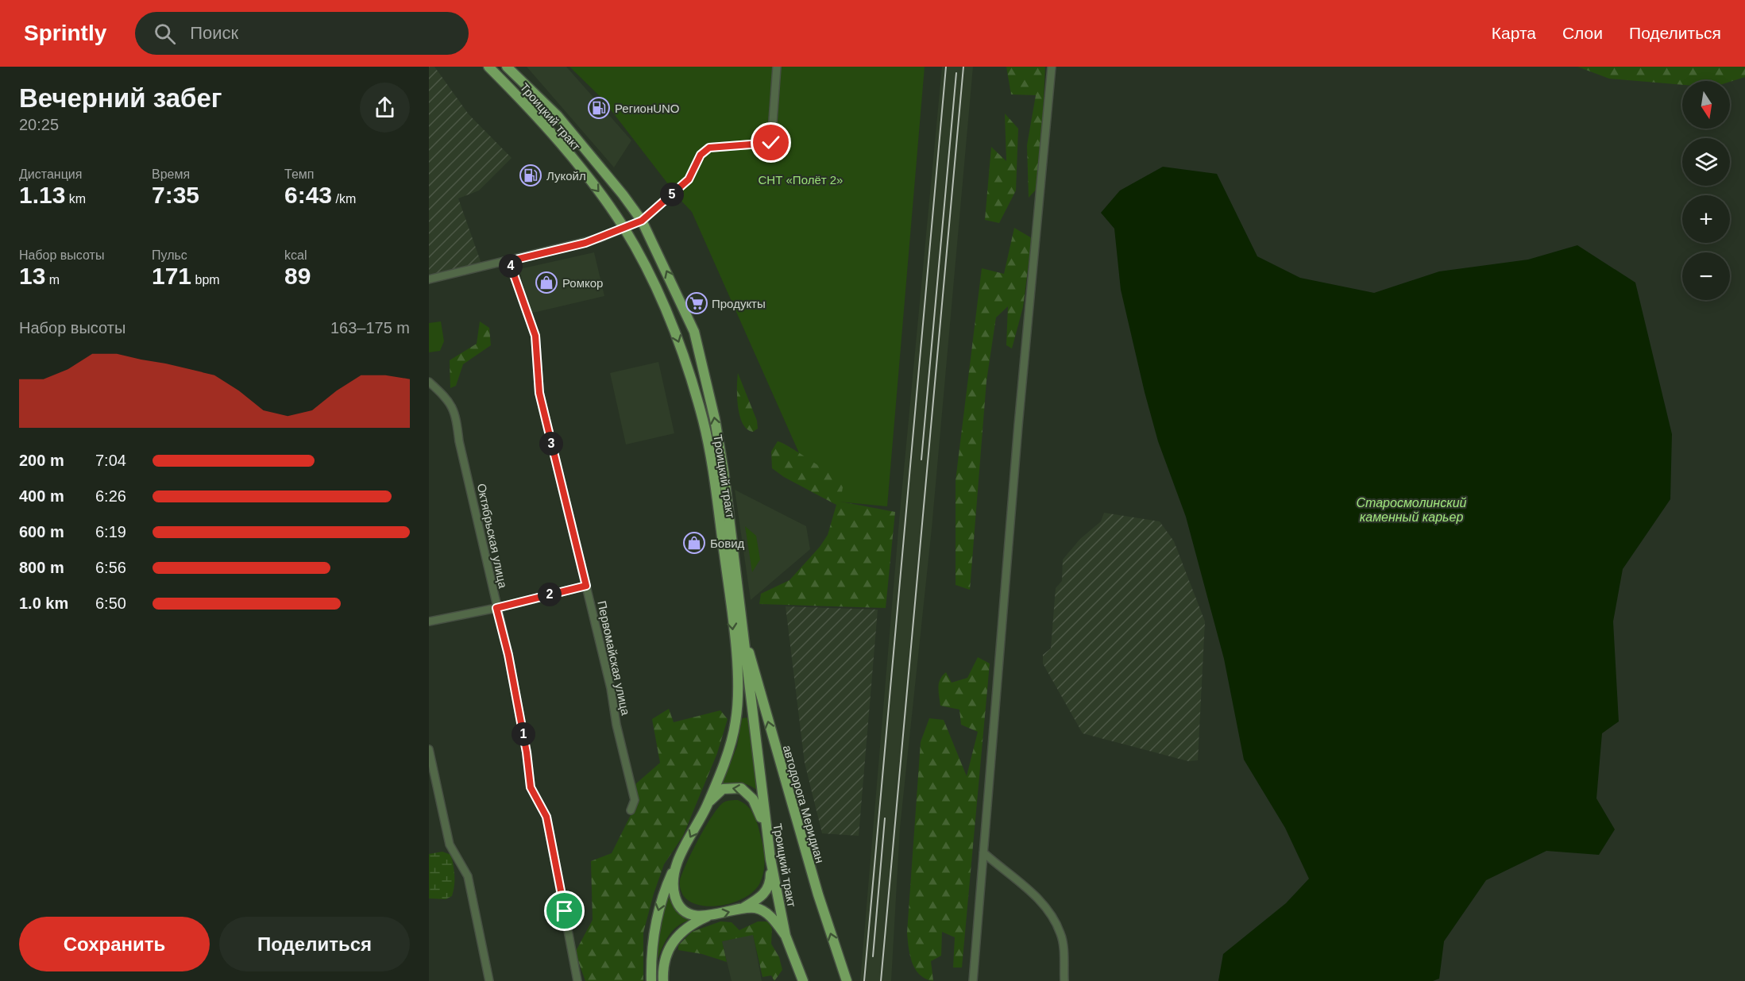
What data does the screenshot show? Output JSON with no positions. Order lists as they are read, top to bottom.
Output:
{
  "streets": {
    "main road": ["Троицкий тракт", "автодорога Меридиан"],
    "street": ["Октябрьская улица", "Первомайская улица"]
  },
  "crossings": [
    ["Троицкий тракт", "автодорога Меридиан"]
  ],
  "one_way": ["автодорога Меридиан"],
  "water": ["Старосмолинский каменный карьер"],
  "parks": ["СНТ «Полёт 2»"],
  "places": {
    "fuel station": ["РегионUNO", "Лукойл"],
    "shop": ["Ромкор", "Бовид"],
    "supermarket": ["Продукты"]
  },
  "north": "bottom",
  "page": {
    "header": "Sprintly",
    "search": "Поиск",
    "nav": ["Карта", "Слои", "Поделиться"],
    "heading": ["Вечерний забег", "20:25"],
    "map_buttons": ["+", "−"],
    "stats": [
      ["Дистанция", "1.13 km"],
      ["Время", "7:35"],
      ["Темп", "6:43 /km"],
      ["Набор высоты", "13 m"],
      ["Пульс", "171 bpm"],
      ["kcal", "89"]
    ],
    "pins": [
      "5",
      "4",
      "3",
      "2",
      "1"
    ],
    "chart": ["Набор высоты", "163–175 m"],
    "list": [
      {
        "name": "200 m",
        "note": "7:04"
      },
      {
        "name": "400 m",
        "note": "6:26"
      },
      {
        "name": "600 m",
        "note": "6:19"
      },
      {
        "name": "800 m",
        "note": "6:56"
      },
      {
        "name": "1.0 km",
        "note": "6:50"
      }
    ],
    "buttons": ["Сохранить", "Поделиться"]
  }
}
